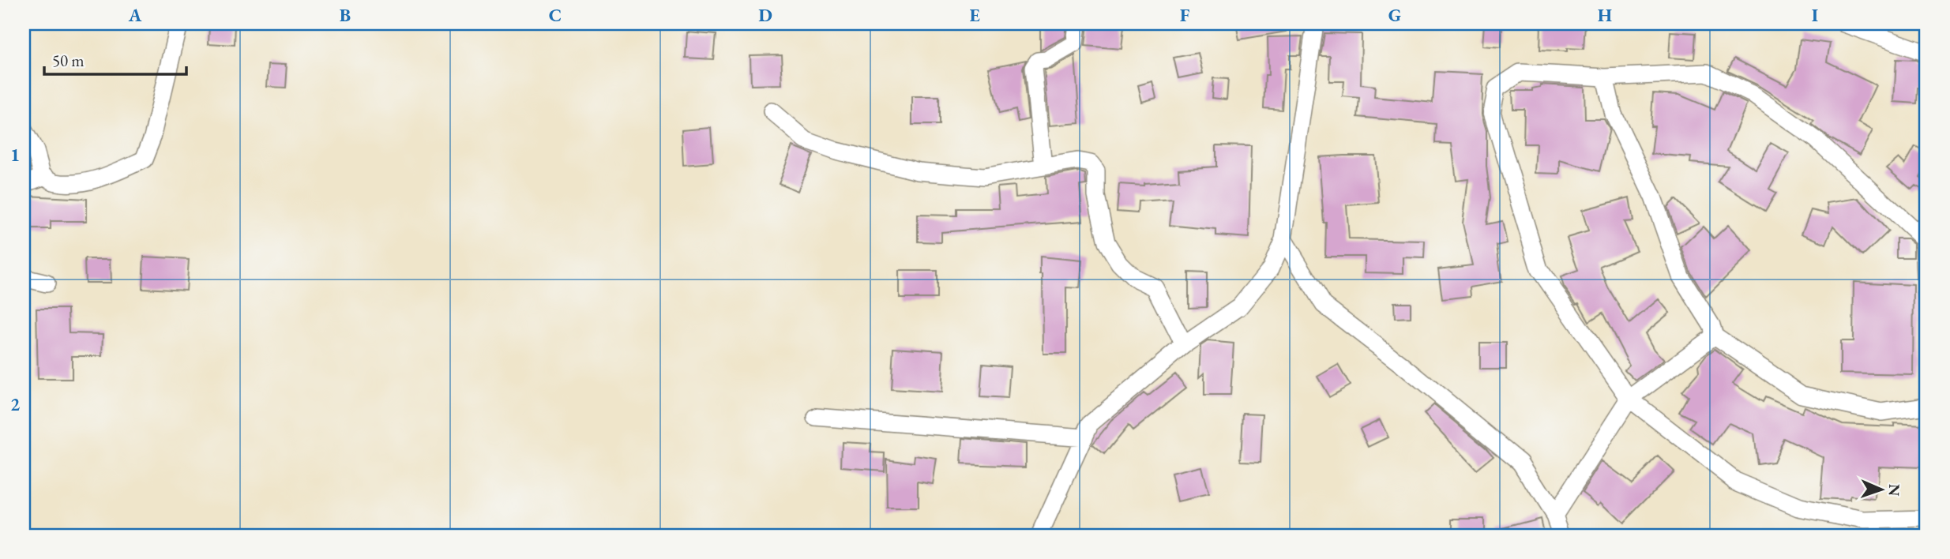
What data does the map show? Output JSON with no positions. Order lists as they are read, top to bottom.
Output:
{
  "scale_bar": "50 m",
  "north": "right",
  "grid": {
    "columns": [
      "A",
      "B",
      "C",
      "D",
      "E",
      "F",
      "G",
      "H",
      "I"
    ],
    "rows": ["1", "2"]
  }
}
